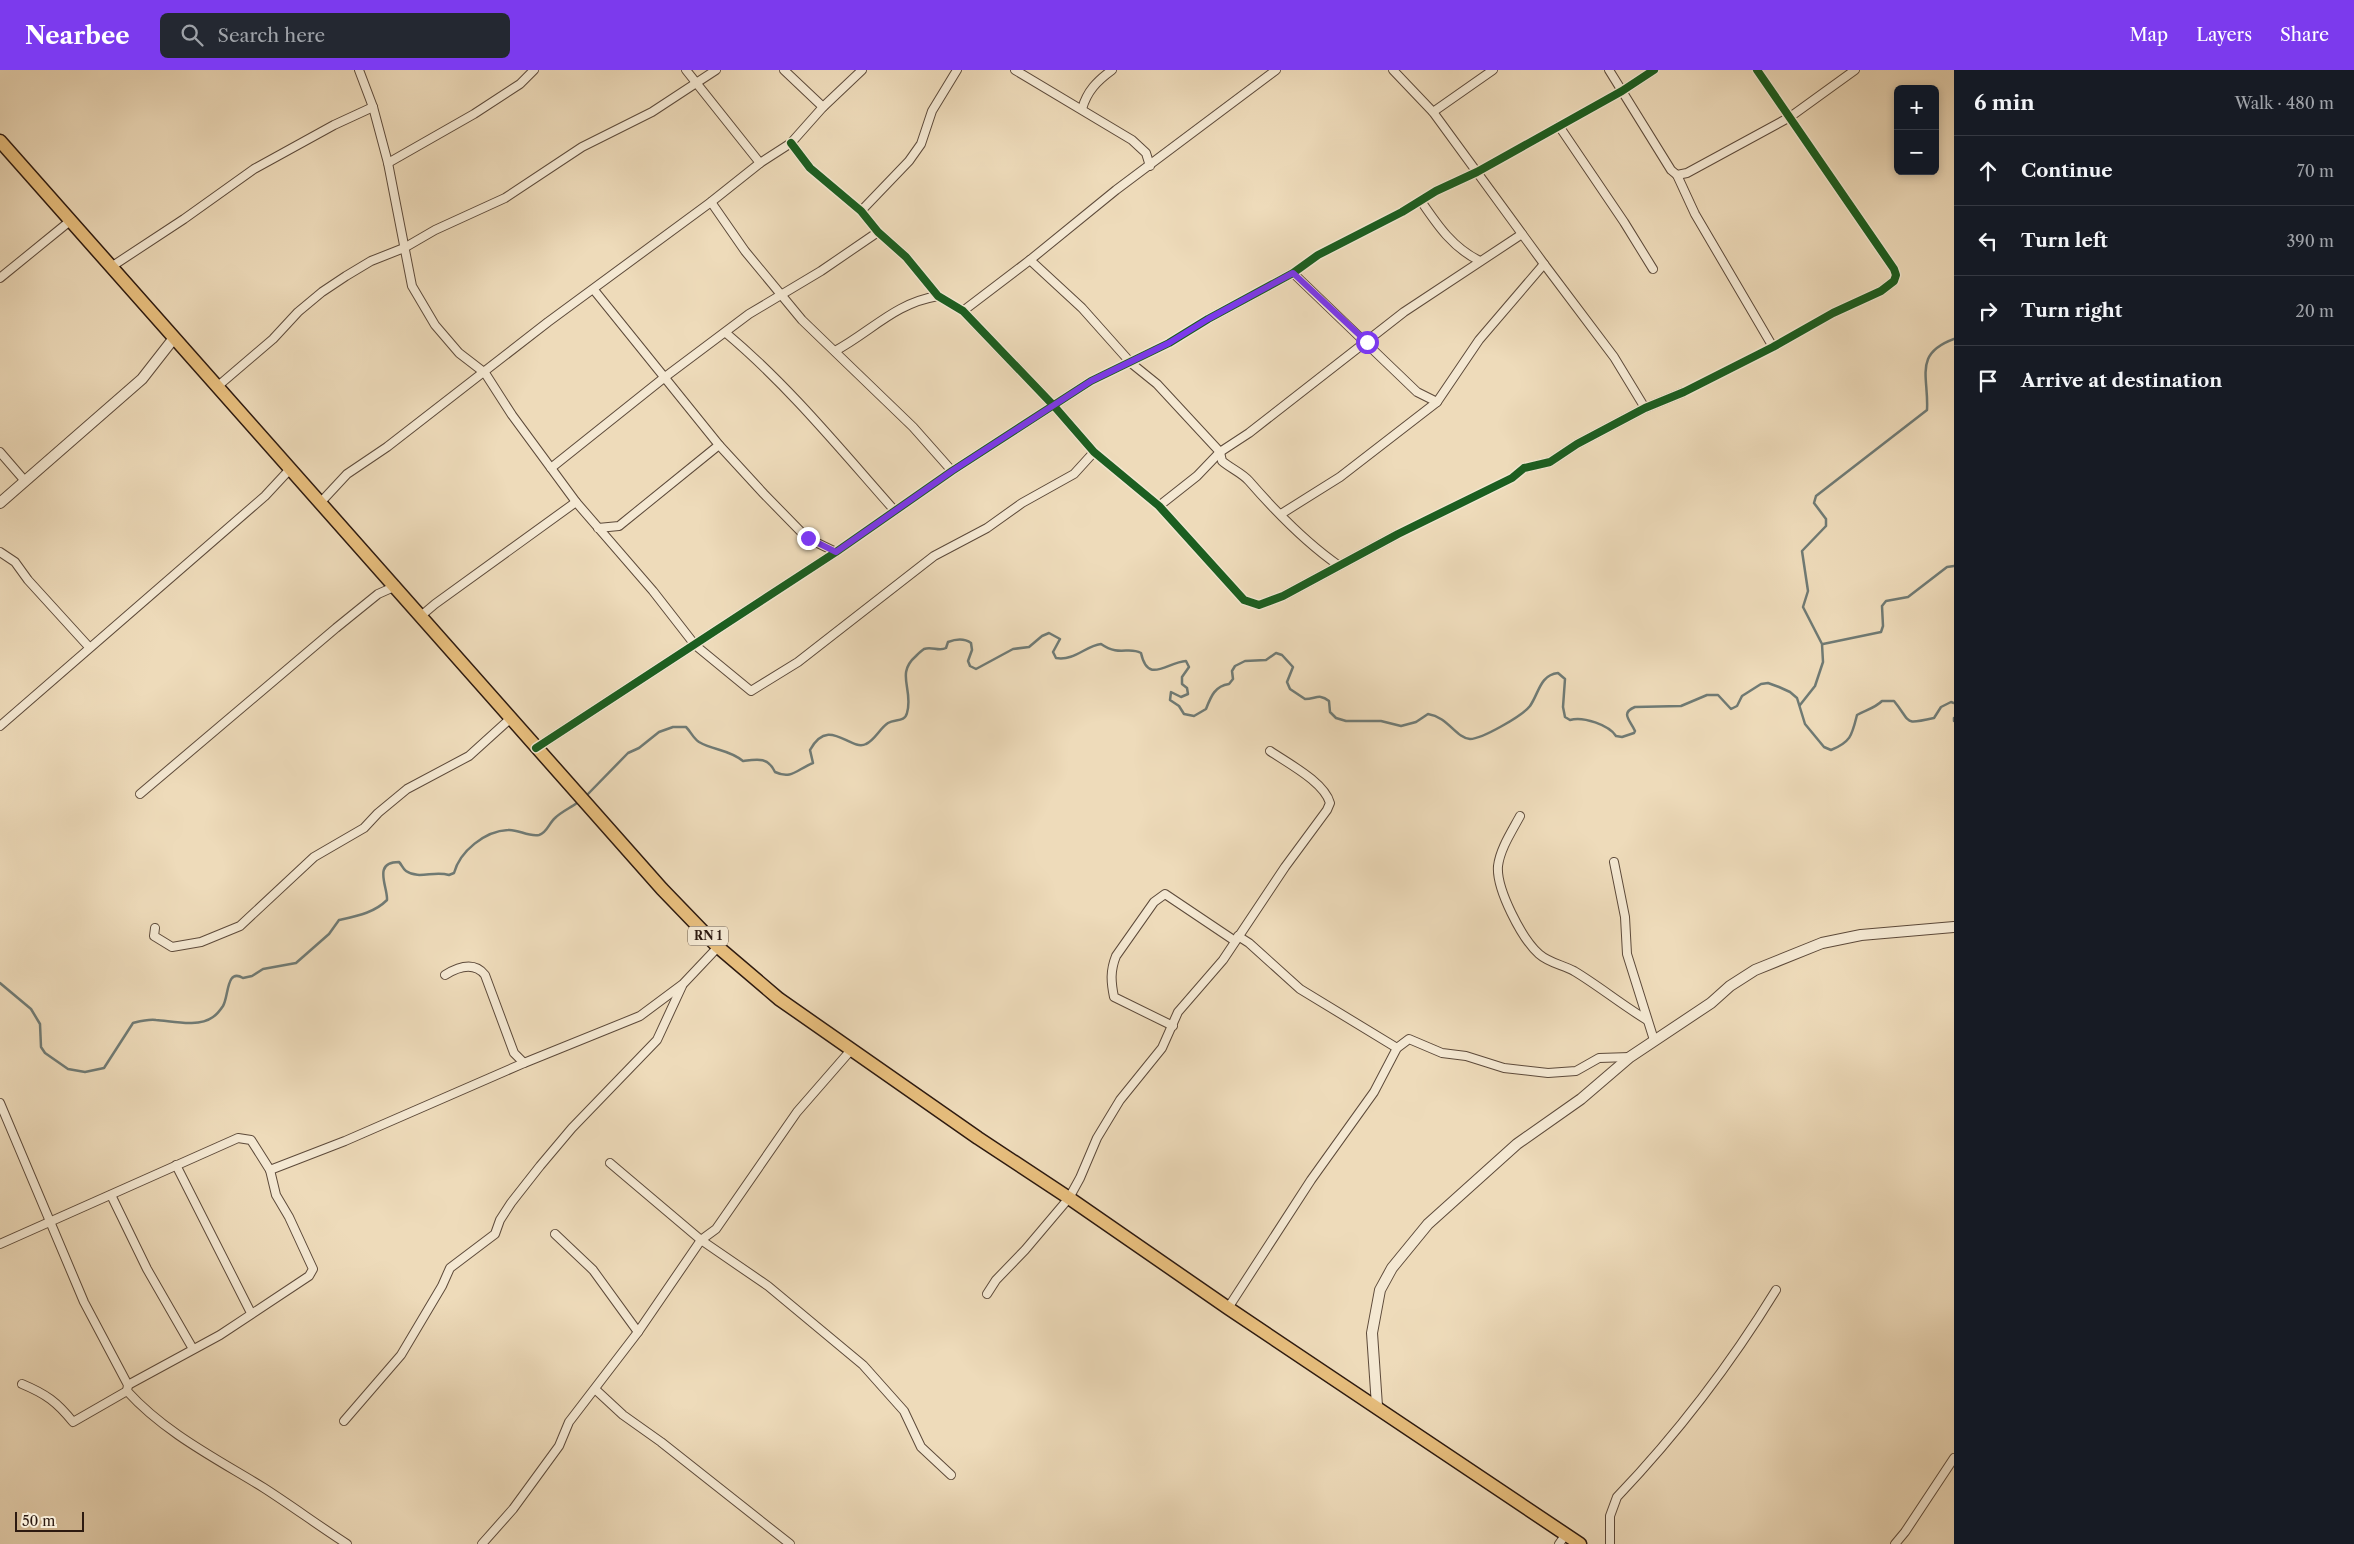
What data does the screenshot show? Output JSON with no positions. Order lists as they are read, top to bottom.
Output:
{
  "streets": {
    "main road": ["RN 1"]
  },
  "scale_bar": "50 m",
  "page": {
    "header": "Nearbee",
    "search": "Search here",
    "nav": ["Map", "Layers", "Share"],
    "heading": ["6 min", "Walk · 480 m"],
    "map_buttons": ["+", "−"],
    "list": [
      ["Continue", "70 m"],
      ["Turn left", "390 m"],
      ["Turn right", "20 m"],
      "Arrive at destination"
    ],
    "scale": "50 m"
  }
}
